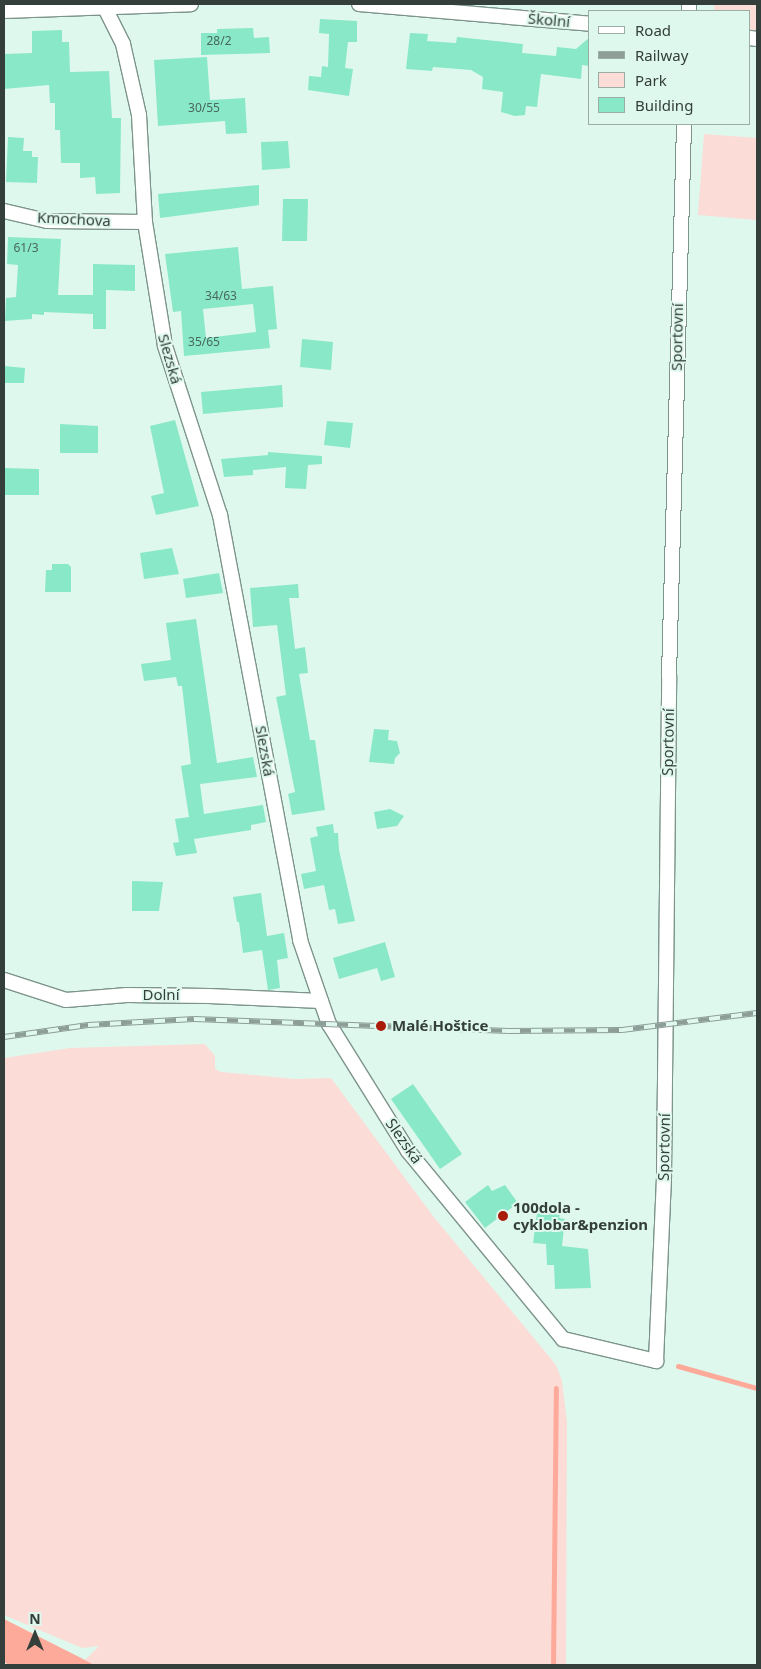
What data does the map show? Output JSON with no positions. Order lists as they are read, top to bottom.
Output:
{
  "streets": {
    "street": [
      "Školní",
      "Kmochova",
      "Sportovní",
      "Slezská",
      "Dolní"
    ]
  },
  "crossings": [
    ["Kmochova", "Slezská"],
    ["Sportovní", "Slezská"],
    ["Slezská", "Dolní"]
  ],
  "places": ["Malé Hoštice", "100dola - cyklobar&penzion"],
  "house_numbers": [
    "28/2",
    "30/55",
    "61/3",
    "34/63",
    "35/65"
  ],
  "legend": [
    "Road",
    "Railway",
    "Park",
    "Building"
  ],
  "north": "top"
}
